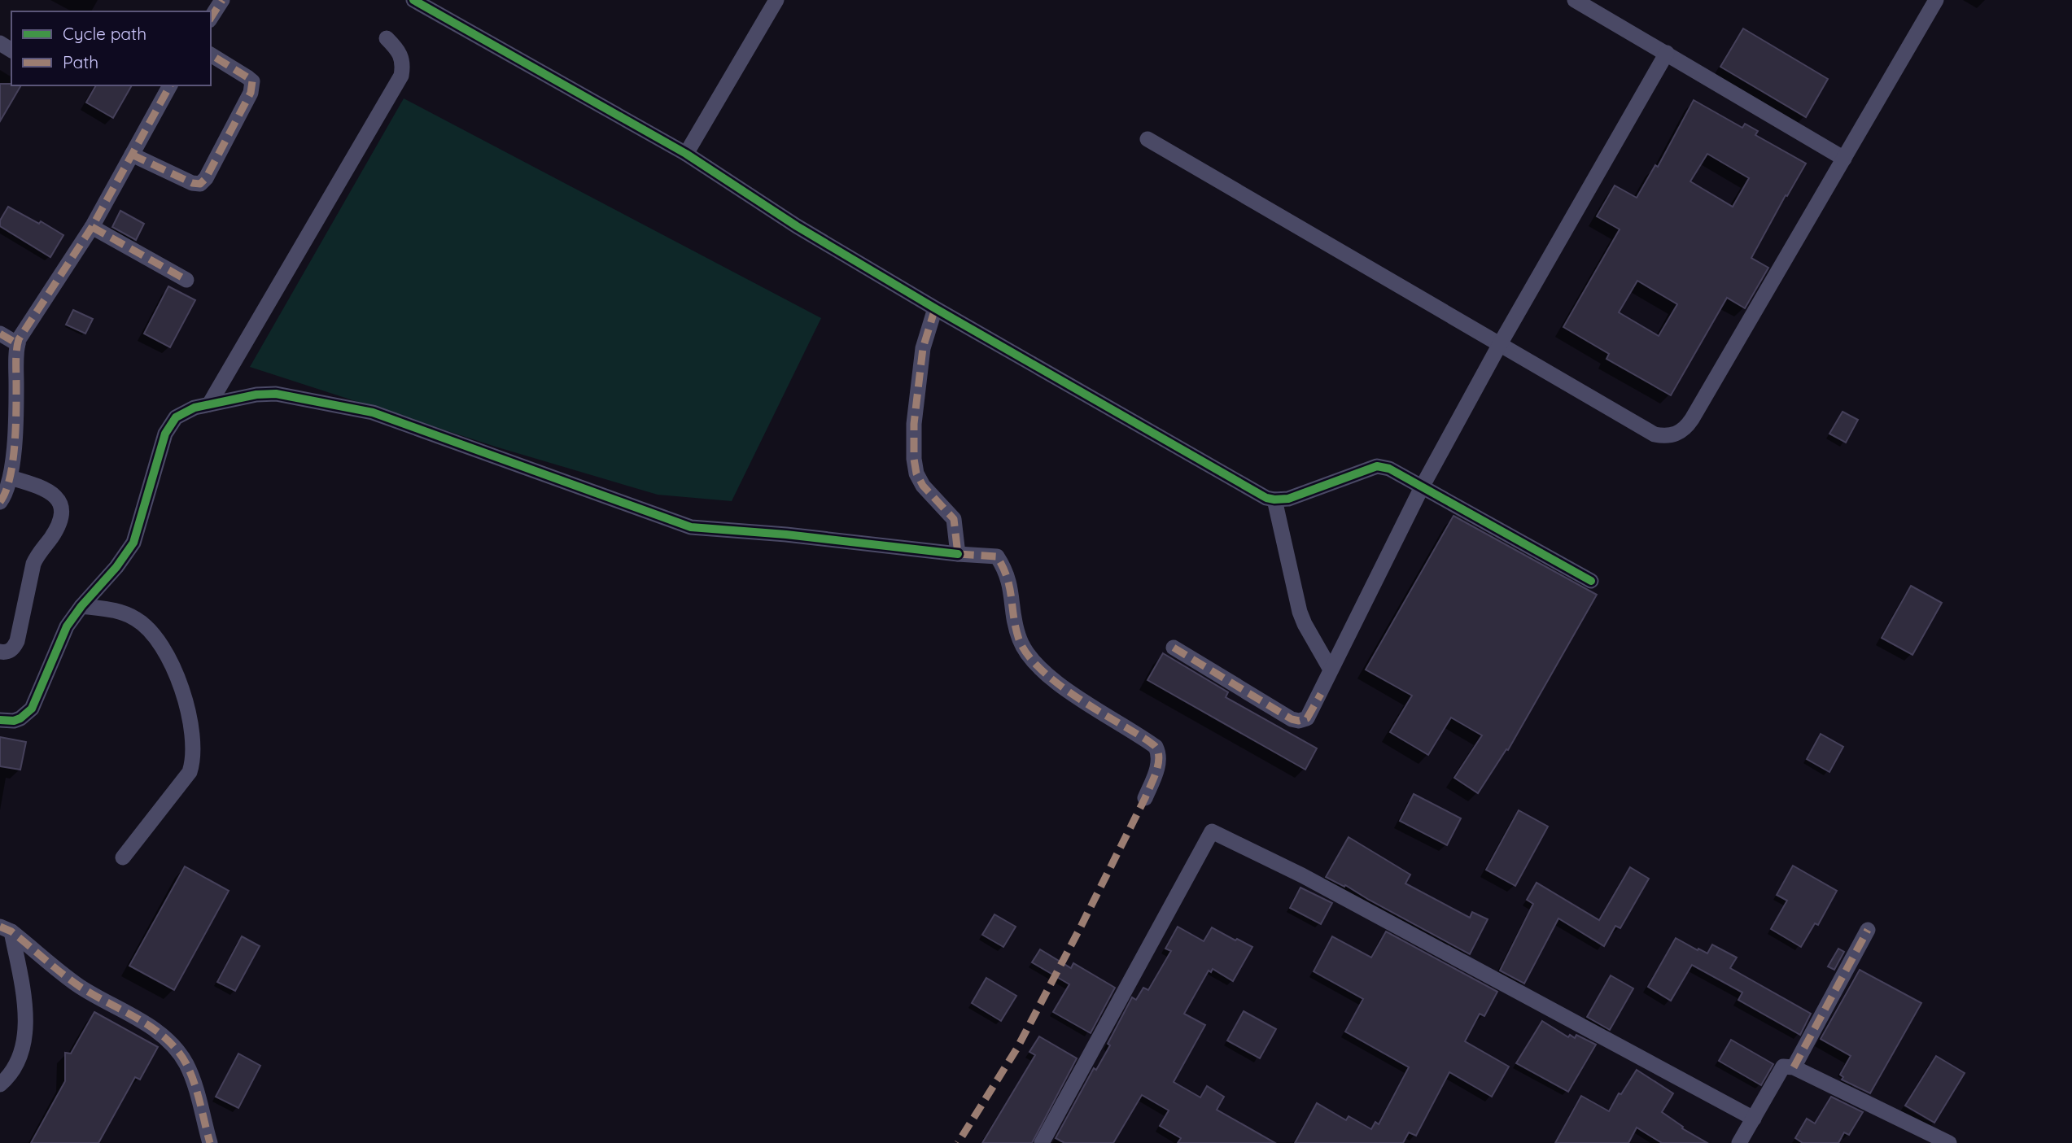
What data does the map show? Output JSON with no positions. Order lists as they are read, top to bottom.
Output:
{
  "legend": ["Cycle path", "Path"]
}
